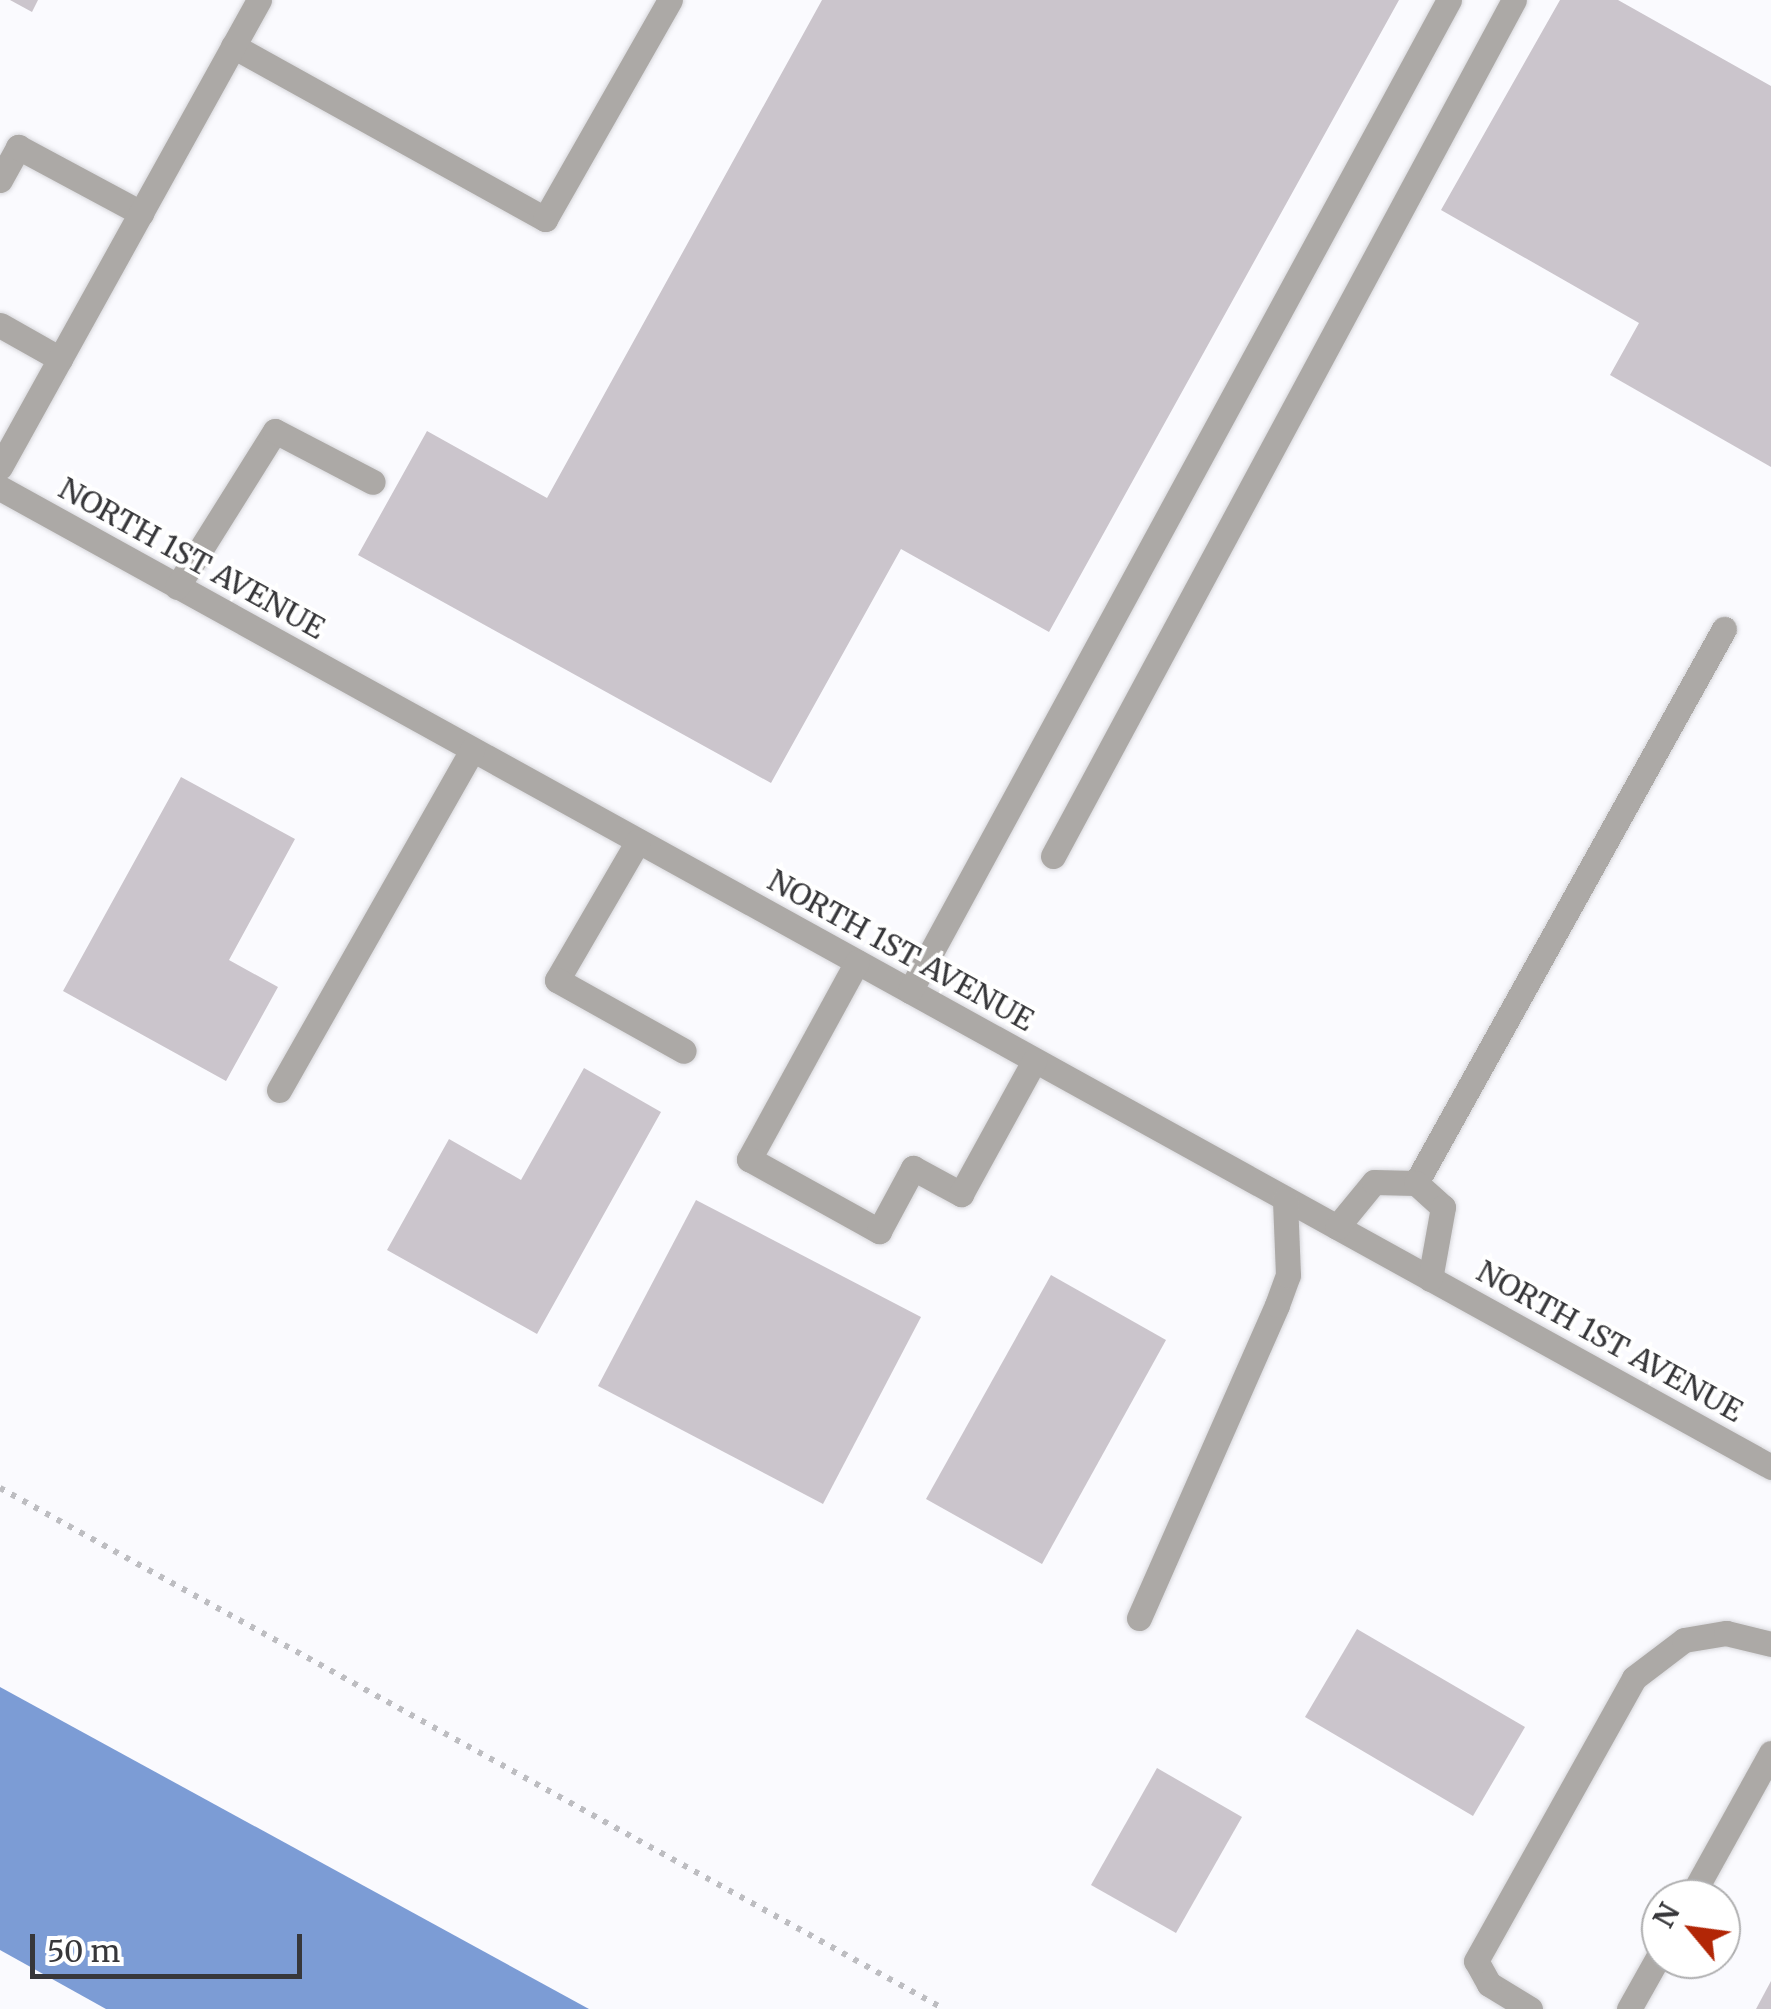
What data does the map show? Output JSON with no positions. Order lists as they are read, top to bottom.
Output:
{
  "streets": {
    "street": ["NORTH 1ST AVENUE"]
  },
  "scale_bar": "50 m",
  "north": "top left"
}
